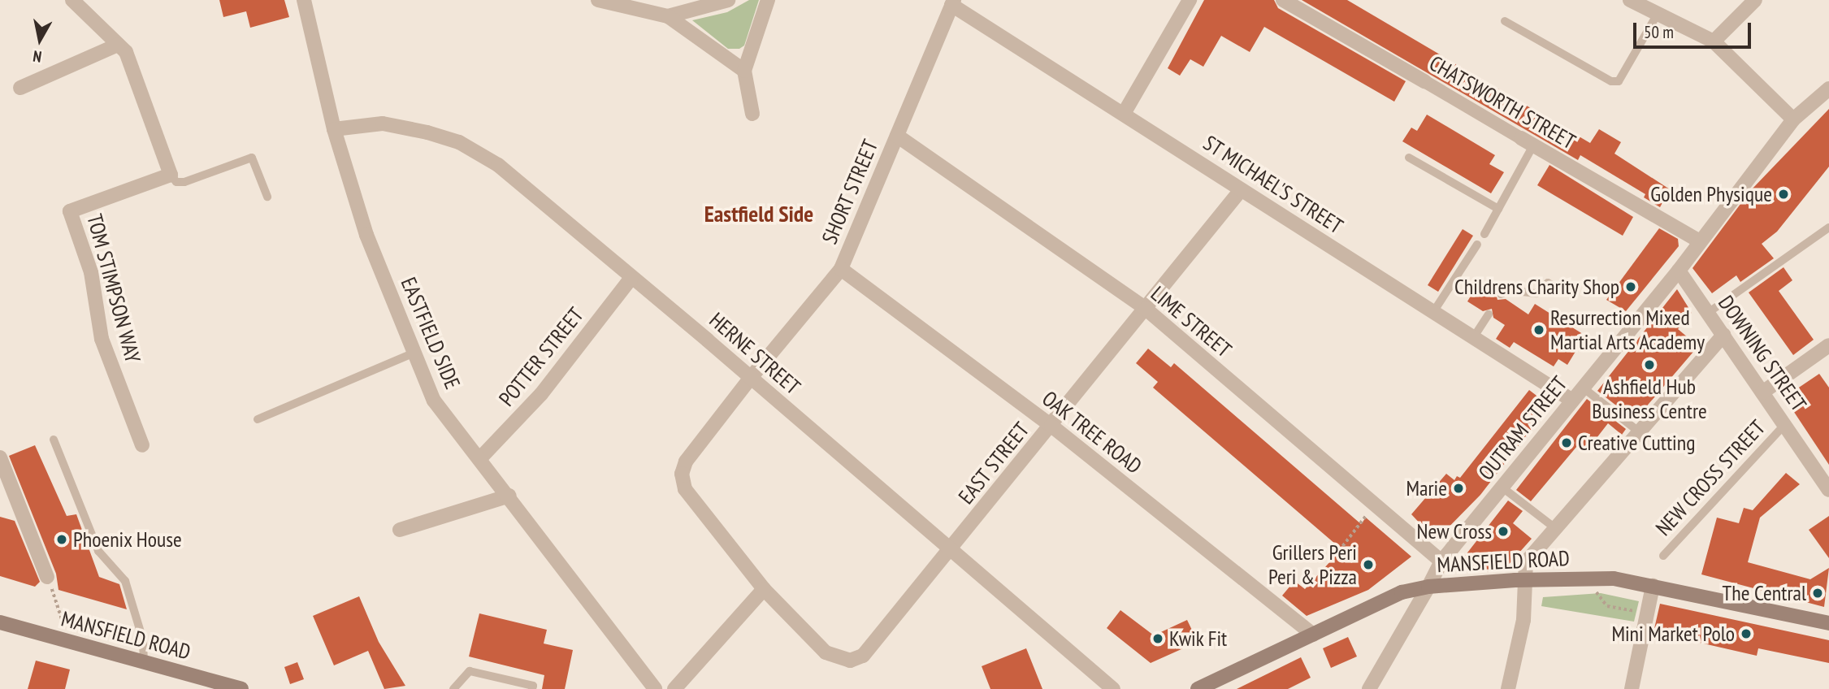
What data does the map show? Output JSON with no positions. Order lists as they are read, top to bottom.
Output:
{
  "streets": {
    "main road": ["MANSFIELD ROAD"],
    "street": [
      "CHATSWORTH STREET",
      "ST MICHAEL'S STREET",
      "SHORT STREET",
      "TOM STIMPSON WAY",
      "LIME STREET",
      "EASTFIELD SIDE",
      "HERNE STREET",
      "DOWNING STREET",
      "POTTER STREET",
      "OUTRAM STREET",
      "OAK TREE ROAD",
      "EAST STREET"
    ],
    "lane": ["NEW CROSS STREET"]
  },
  "crossings": [
    ["CHATSWORTH STREET", "OUTRAM STREET"],
    ["ST MICHAEL'S STREET", "SHORT STREET"],
    ["ST MICHAEL'S STREET", "OUTRAM STREET"],
    ["ST MICHAEL'S STREET", "EAST STREET"],
    ["SHORT STREET", "LIME STREET"],
    ["SHORT STREET", "HERNE STREET"],
    ["SHORT STREET", "OAK TREE ROAD"],
    ["SHORT STREET", "EAST STREET"],
    ["LIME STREET", "OUTRAM STREET"],
    ["LIME STREET", "EAST STREET"],
    ["EASTFIELD SIDE", "HERNE STREET"],
    ["EASTFIELD SIDE", "POTTER STREET"],
    ["HERNE STREET", "POTTER STREET"],
    ["HERNE STREET", "EAST STREET"],
    ["DOWNING STREET", "OUTRAM STREET"],
    ["DOWNING STREET", "NEW CROSS STREET"],
    ["OUTRAM STREET", "MANSFIELD ROAD"],
    ["OAK TREE ROAD", "EAST STREET"],
    ["OAK TREE ROAD", "MANSFIELD ROAD"]
  ],
  "districts": ["Eastfield Side"],
  "places": [
    "Golden Physique",
    "Childrens Charity Shop",
    "Resurrection Mixed Martial Arts Academy",
    "Ashfield Hub Business Centre",
    "Creative Cutting",
    "Marie",
    "New Cross",
    "Phoenix House",
    "Grillers Peri Peri & Pizza",
    "The Central",
    "Mini Market Polo",
    "Kwik Fit"
  ],
  "scale_bar": "50 m",
  "north": "bottom"
}
